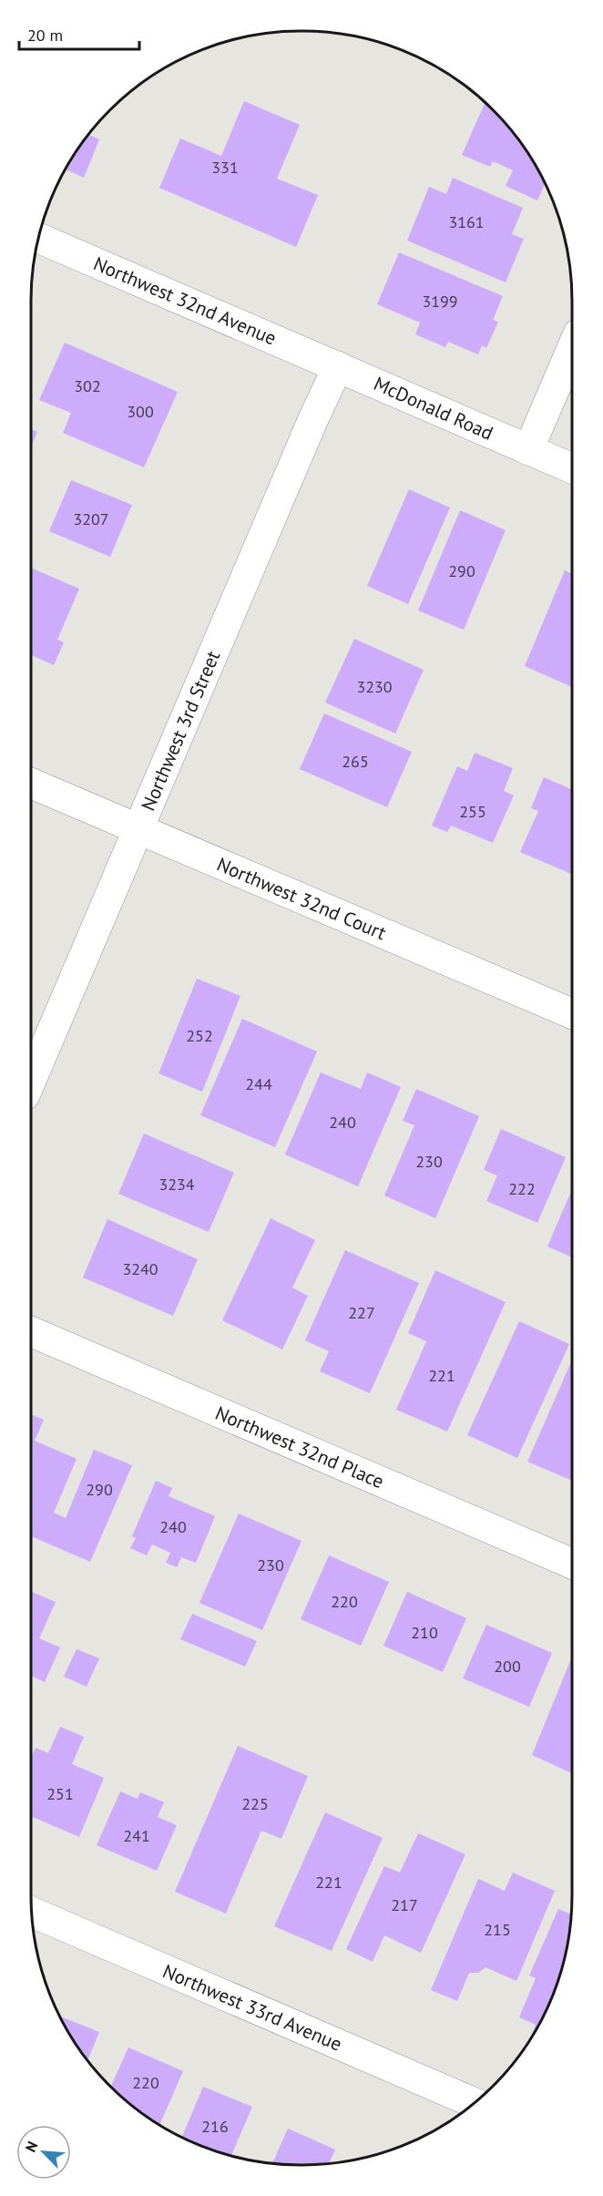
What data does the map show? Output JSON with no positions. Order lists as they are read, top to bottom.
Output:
{
  "streets": {
    "street": [
      "Northwest 32nd Avenue",
      "McDonald Road",
      "Northwest 3rd Street",
      "Northwest 32nd Court",
      "Northwest 32nd Place",
      "Northwest 33rd Avenue"
    ]
  },
  "crossings": [
    ["Northwest 32nd Avenue", "McDonald Road"],
    ["Northwest 32nd Avenue", "Northwest 3rd Street"],
    ["McDonald Road", "Northwest 3rd Street"],
    ["Northwest 3rd Street", "Northwest 32nd Court"]
  ],
  "house_numbers": [
    "331",
    "3161",
    "3199",
    "302",
    "300",
    "3207",
    "290",
    "3230",
    "265",
    "255",
    "252",
    "244",
    "240",
    "230",
    "3234",
    "222",
    "3240",
    "227",
    "221",
    "290",
    "240",
    "230",
    "220",
    "210",
    "200",
    "251",
    "225",
    "241",
    "221",
    "217",
    "215",
    "220",
    "216"
  ],
  "scale_bar": "20 m",
  "north": "top left"
}
